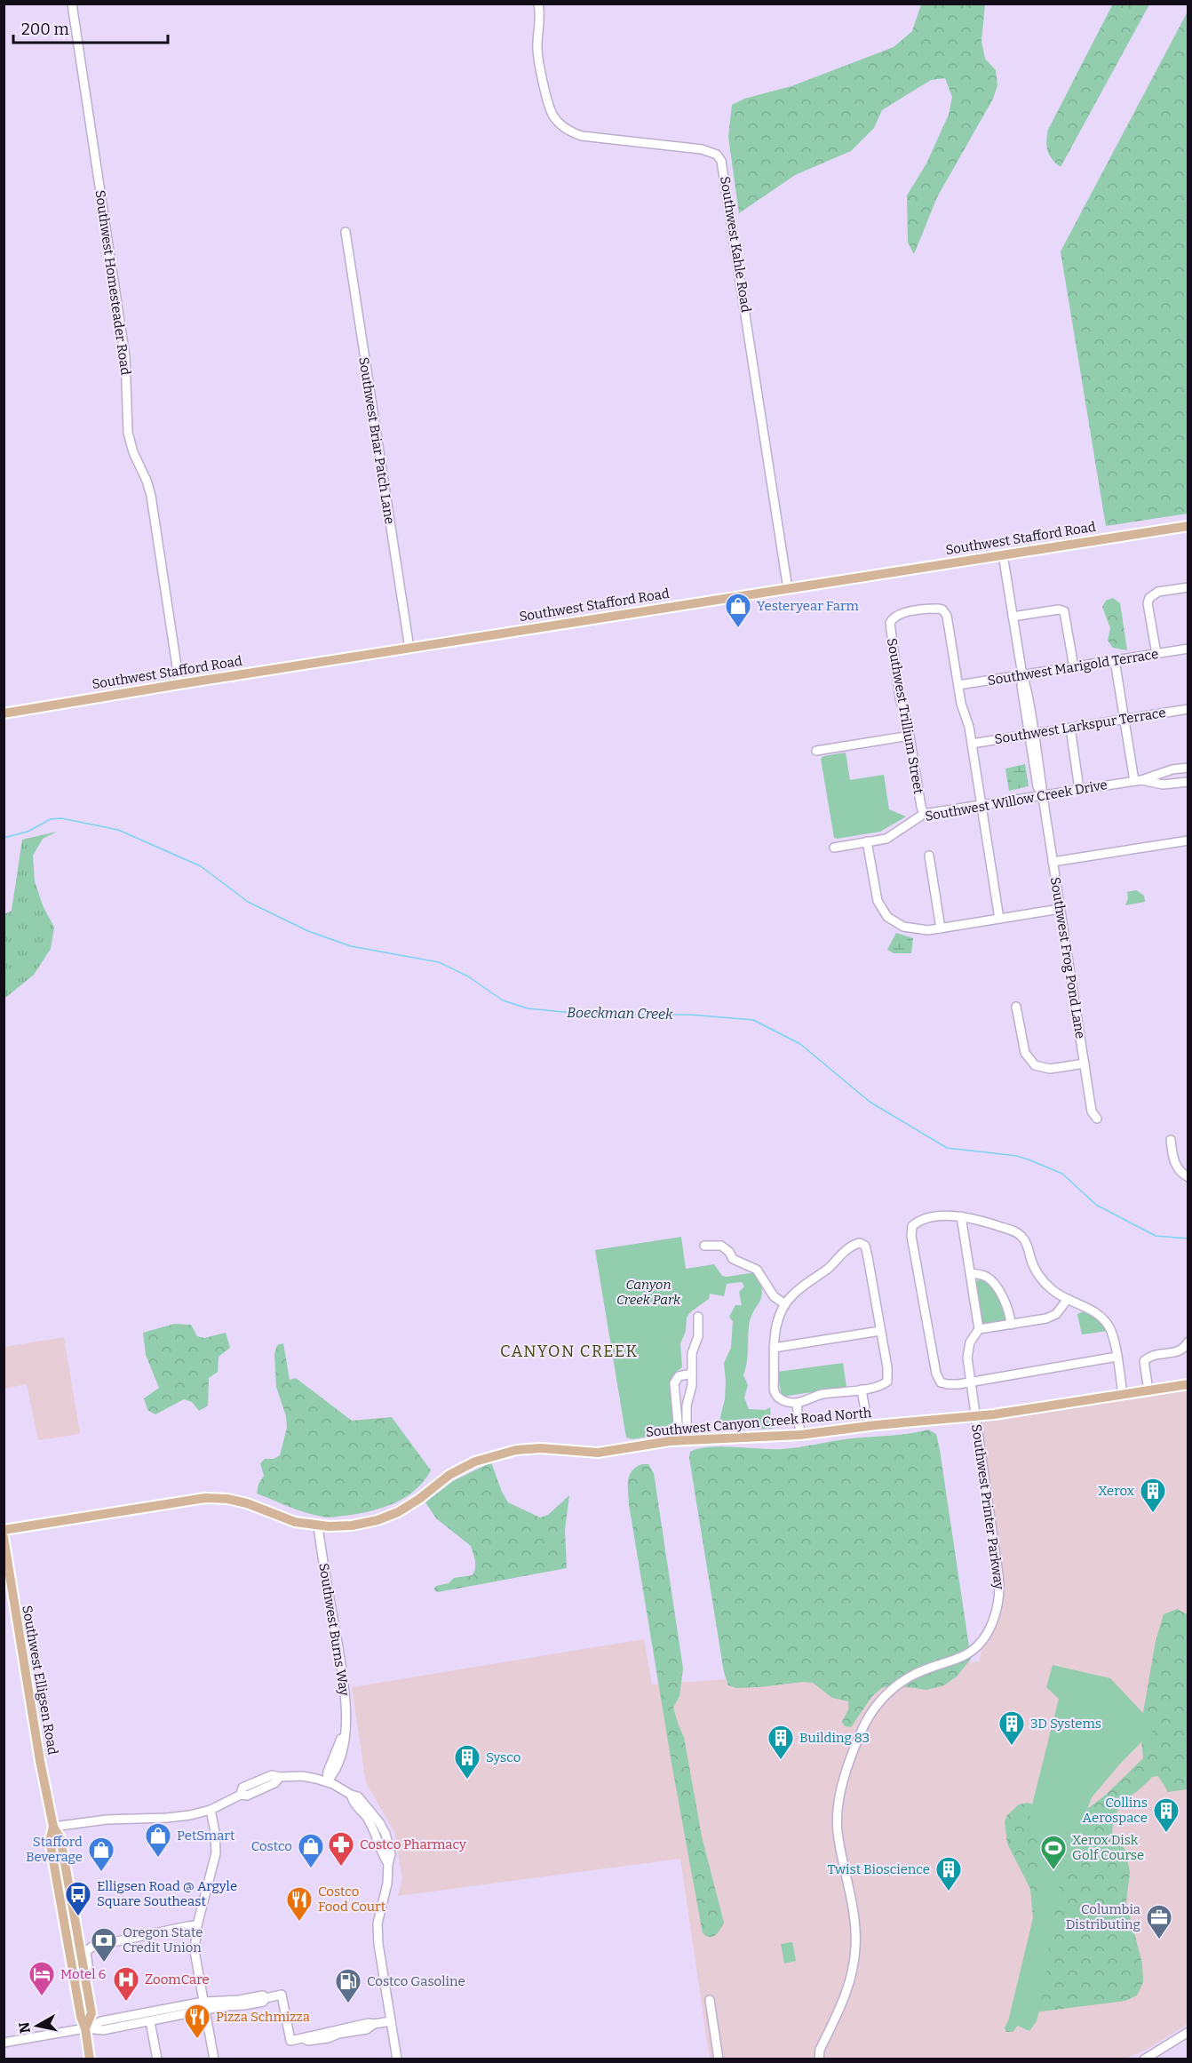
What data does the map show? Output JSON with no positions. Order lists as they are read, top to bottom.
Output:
{
  "streets": {
    "main road": ["Southwest Stafford Road", "Southwest Canyon Creek Road North", "Southwest Elligsen Road"],
    "street": [
      "Southwest Kahle Road",
      "Southwest Homesteader Road",
      "Southwest Briar Patch Lane",
      "Southwest Marigold Terrace",
      "Southwest Trillium Street",
      "Southwest Larkspur Terrace",
      "Southwest Willow Creek Drive",
      "Southwest Frog Pond Lane",
      "Southwest Printer Parkway",
      "Southwest Burns Way"
    ]
  },
  "crossings": [
    ["Southwest Kahle Road", "Southwest Stafford Road"],
    ["Southwest Homesteader Road", "Southwest Stafford Road"],
    ["Southwest Briar Patch Lane", "Southwest Stafford Road"],
    ["Southwest Stafford Road", "Southwest Frog Pond Lane"],
    ["Southwest Marigold Terrace", "Southwest Trillium Street"],
    ["Southwest Marigold Terrace", "Southwest Frog Pond Lane"],
    ["Southwest Trillium Street", "Southwest Willow Creek Drive"],
    ["Southwest Larkspur Terrace", "Southwest Frog Pond Lane"],
    ["Southwest Willow Creek Drive", "Southwest Frog Pond Lane"],
    ["Southwest Canyon Creek Road North", "Southwest Printer Parkway"],
    ["Southwest Canyon Creek Road North", "Southwest Burns Way"]
  ],
  "districts": ["CANYON CREEK"],
  "water": ["Boeckman Creek"],
  "parks": ["Canyon Creek Park"],
  "places": {
    "shop": [
      "Yesteryear Farm",
      "PetSmart",
      "Costco",
      "Stafford Beverage"
    ],
    "building": [
      "Xerox",
      "3D Systems",
      "Building 83",
      "Sysco",
      "Collins Aerospace",
      "Twist Bioscience"
    ],
    "pharmacy": ["Costco Pharmacy"],
    "sports": ["Xerox Disk Golf Course"],
    "bus stop": ["Elligsen Road @ Argyle Square Southeast"],
    "restaurant": ["Costco Food Court", "Pizza Schmizza"],
    "office": ["Columbia Distributing"],
    "bank": ["Oregon State Credit Union"],
    "hotel": ["Motel 6"],
    "hospital": ["ZoomCare"],
    "fuel station": ["Costco Gasoline"]
  },
  "scale_bar": "200 m",
  "north": "left"
}
